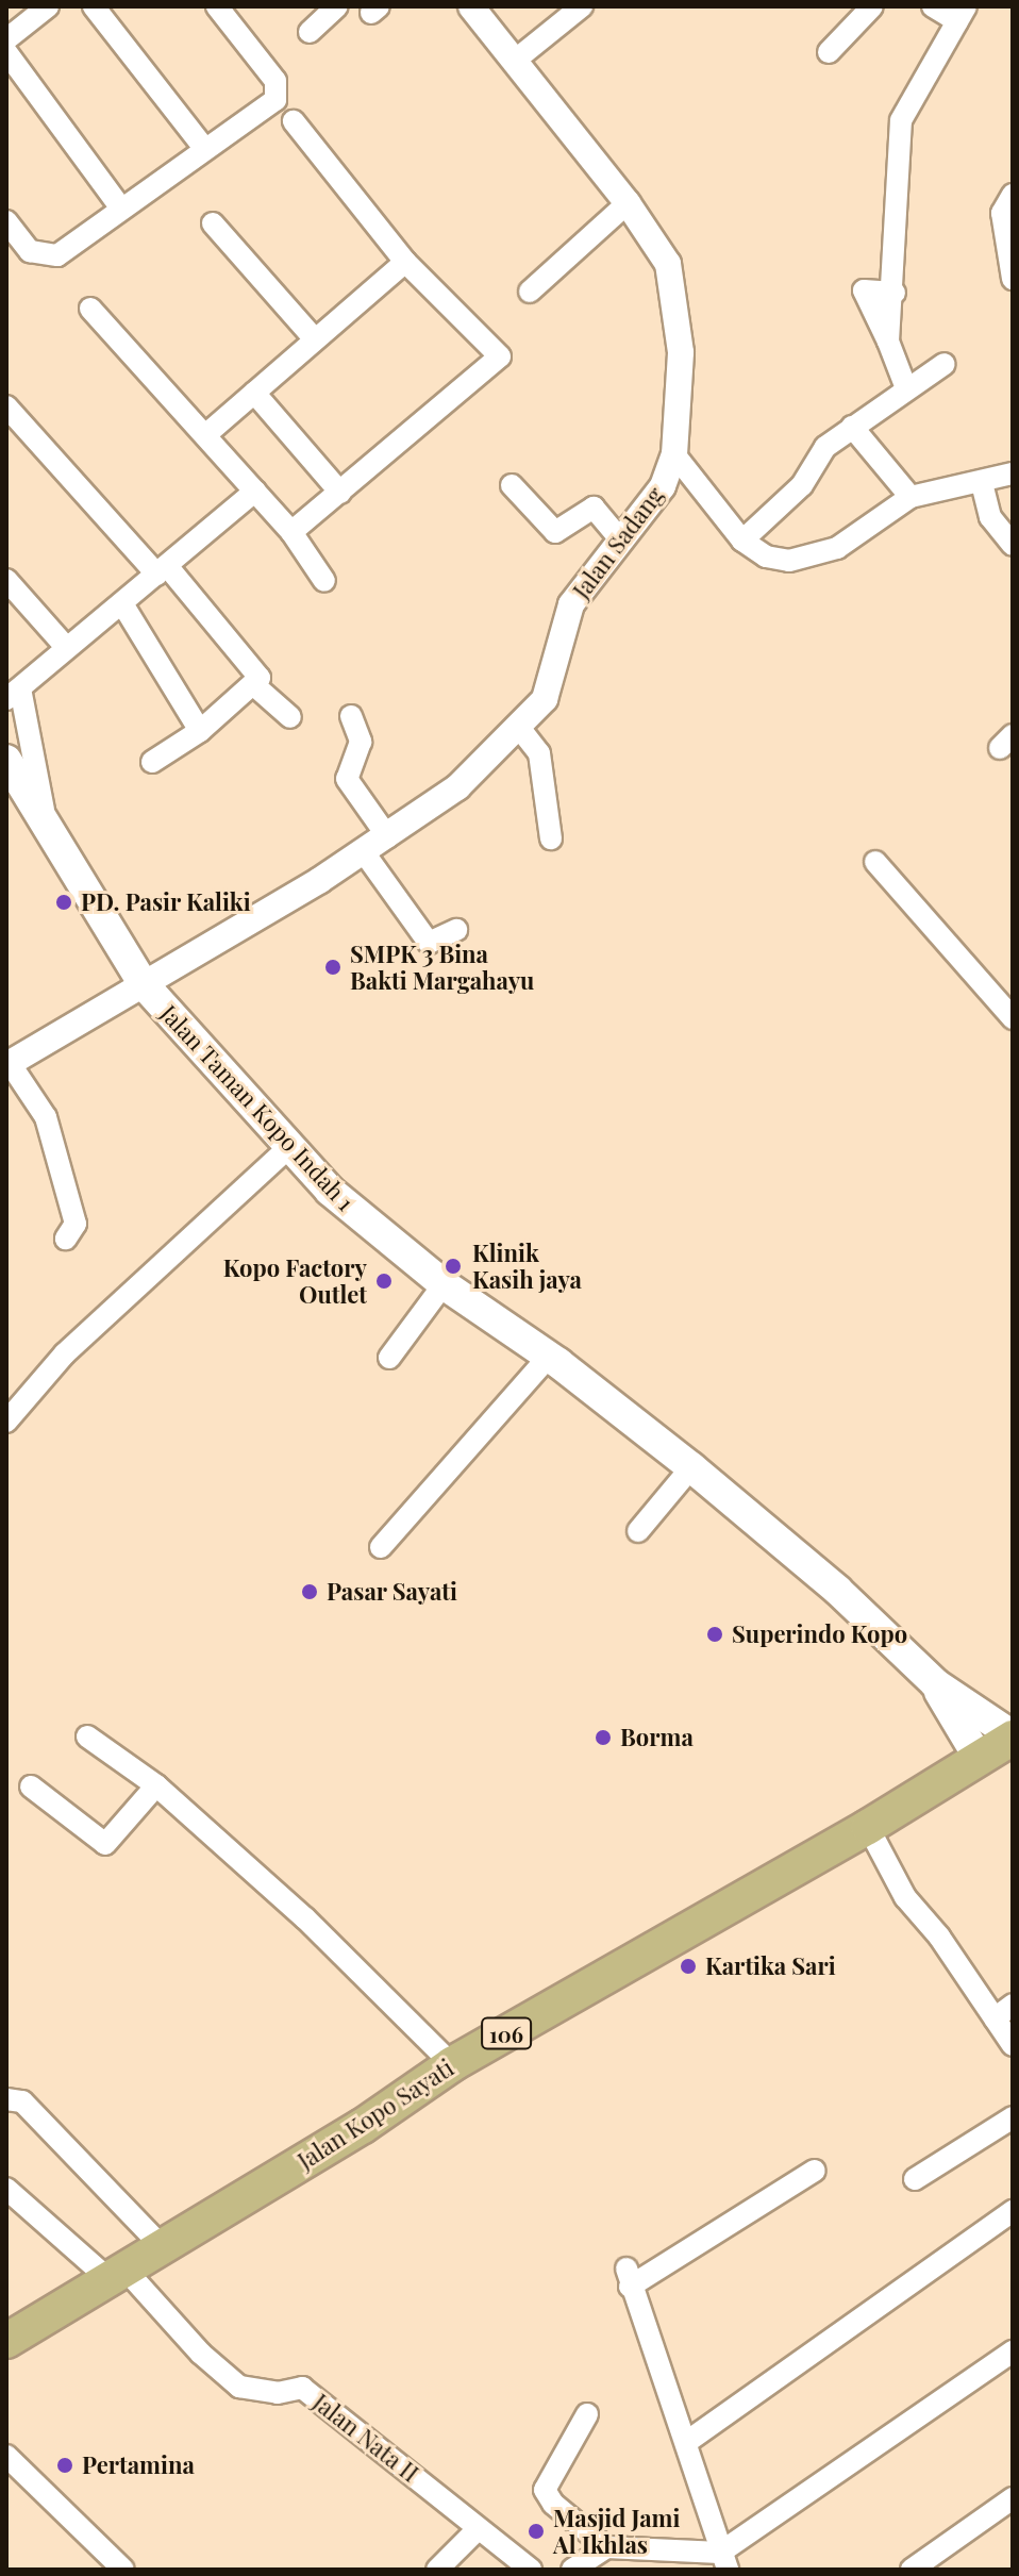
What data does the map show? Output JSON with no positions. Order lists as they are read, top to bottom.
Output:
{
  "streets": {
    "main road": ["Jalan Taman Kopo Indah 1", "106", "Jalan Kopo Sayati"],
    "street": ["Jalan Sadang", "Jalan Nata II"]
  },
  "crossings": [
    ["Jalan Sadang", "Jalan Taman Kopo Indah 1"],
    ["Jalan Taman Kopo Indah 1", "Jalan Kopo Sayati"],
    ["Jalan Kopo Sayati", "Jalan Nata II"]
  ],
  "places": [
    "PD. Pasir Kaliki",
    "SMPK 3 Bina Bakti Margahayu",
    "Klinik Kasih jaya",
    "Kopo Factory Outlet",
    "Pasar Sayati",
    "Superindo Kopo",
    "Borma",
    "Kartika Sari",
    "Pertamina",
    "Masjid Jami Al Ikhlas"
  ]
}
